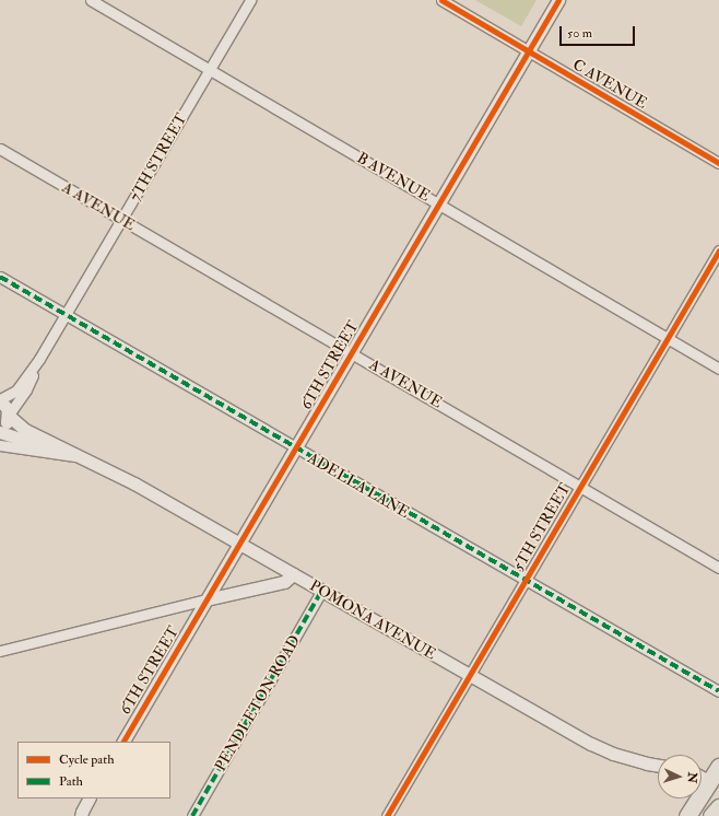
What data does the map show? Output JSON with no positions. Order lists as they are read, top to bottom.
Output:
{
  "streets": {
    "street": [
      "C AVENUE",
      "7TH STREET",
      "B AVENUE",
      "A AVENUE",
      "6TH STREET",
      "ADELLA LANE",
      "5TH STREET",
      "POMONA AVENUE",
      "PENDLETON ROAD"
    ]
  },
  "crossings": [
    ["C AVENUE", "6TH STREET"],
    ["7TH STREET", "B AVENUE"],
    ["7TH STREET", "A AVENUE"],
    ["7TH STREET", "ADELLA LANE"],
    ["7TH STREET", "POMONA AVENUE"],
    ["B AVENUE", "6TH STREET"],
    ["B AVENUE", "5TH STREET"],
    ["A AVENUE", "6TH STREET"],
    ["A AVENUE", "5TH STREET"],
    ["6TH STREET", "ADELLA LANE"],
    ["6TH STREET", "POMONA AVENUE"],
    ["ADELLA LANE", "5TH STREET"],
    ["5TH STREET", "POMONA AVENUE"],
    ["POMONA AVENUE", "PENDLETON ROAD"]
  ],
  "legend": ["Cycle path", "Path"],
  "scale_bar": "50 m",
  "north": "right"
}
